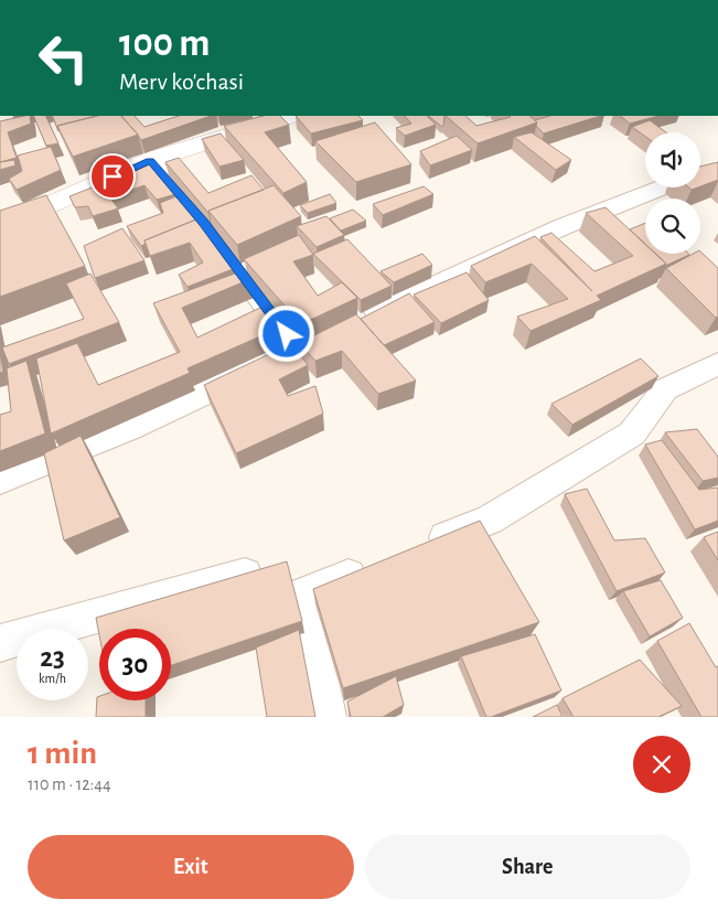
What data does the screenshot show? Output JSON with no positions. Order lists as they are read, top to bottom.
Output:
{
  "page": {
    "turn": ["100 m", "Merv ko'chasi"],
    "speed": "23 km/h",
    "limit": "30",
    "heading": ["1 min", "110 m · 12:44"],
    "buttons": ["Exit", "Share"]
  }
}
